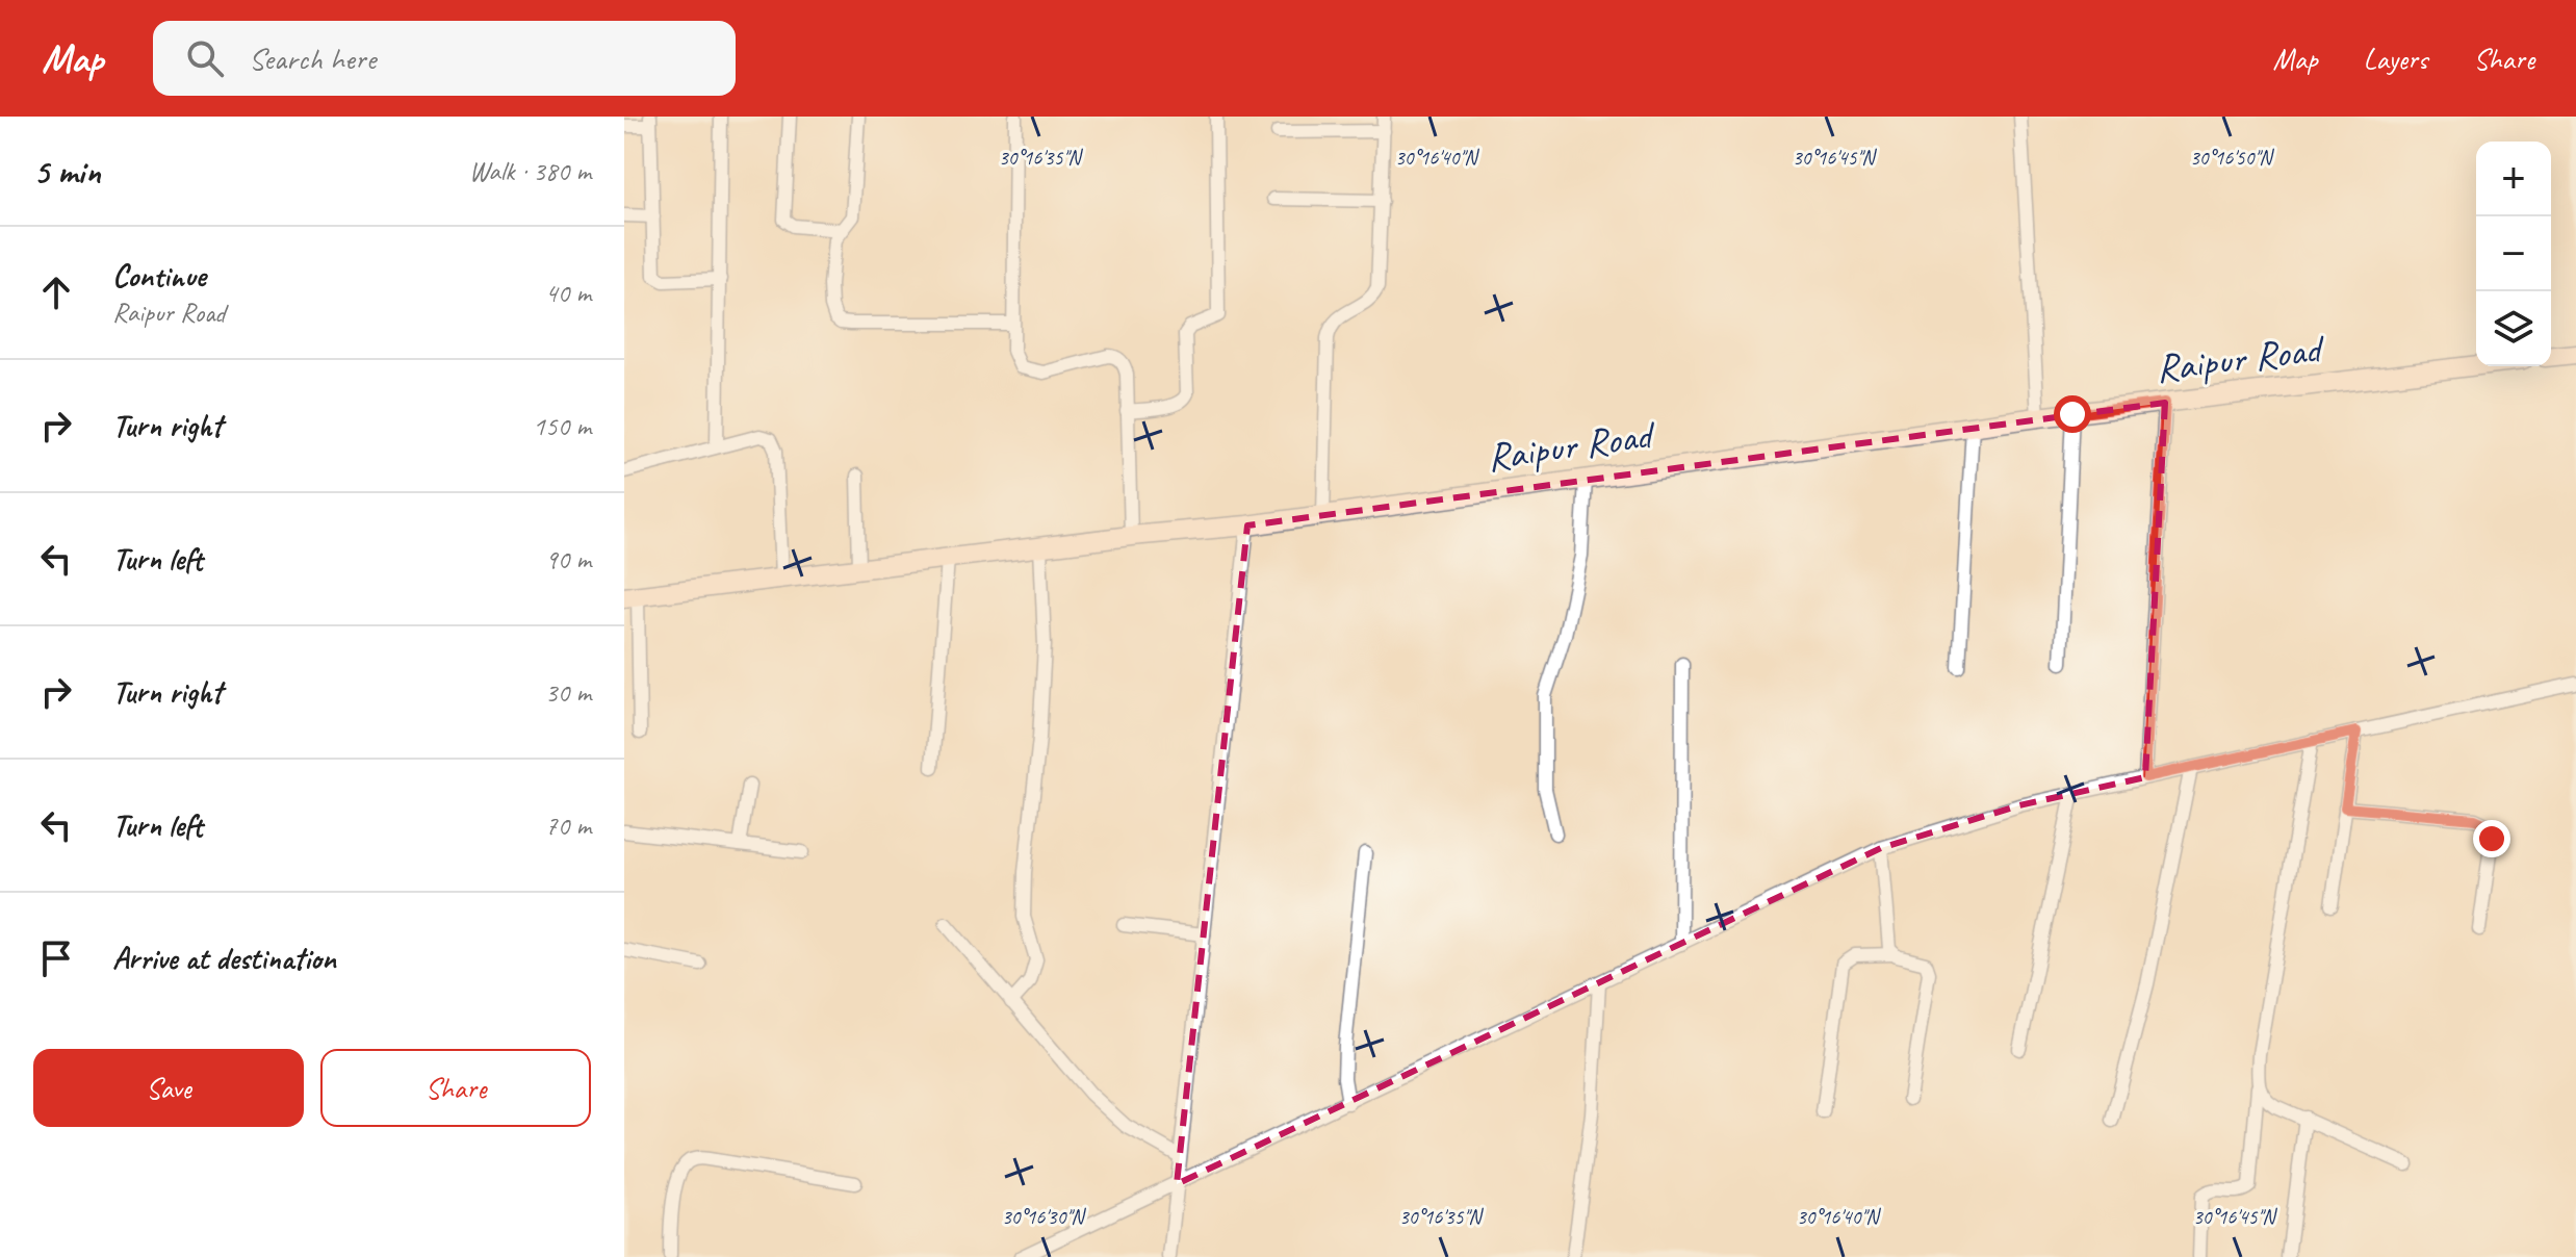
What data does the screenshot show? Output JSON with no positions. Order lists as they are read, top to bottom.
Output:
{
  "streets": {
    "main road": ["Raipur Road"]
  },
  "page": {
    "header": "Map",
    "search": "Search here",
    "nav": ["Map", "Layers", "Share"],
    "heading": ["5 min", "Walk · 380 m"],
    "map_buttons": ["+", "−"],
    "list": [
      ["Continue", "Raipur Road", "40 m"],
      ["Turn right", "150 m"],
      ["Turn left", "90 m"],
      ["Turn right", "30 m"],
      ["Turn left", "70 m"],
      "Arrive at destination"
    ],
    "buttons": ["Save", "Share"]
  },
  "coordinates": [
    "30°16'35\"N",
    "30°16'40\"N",
    "30°16'45\"N",
    "30°16'50\"N",
    "30°16'30\"N"
  ]
}
